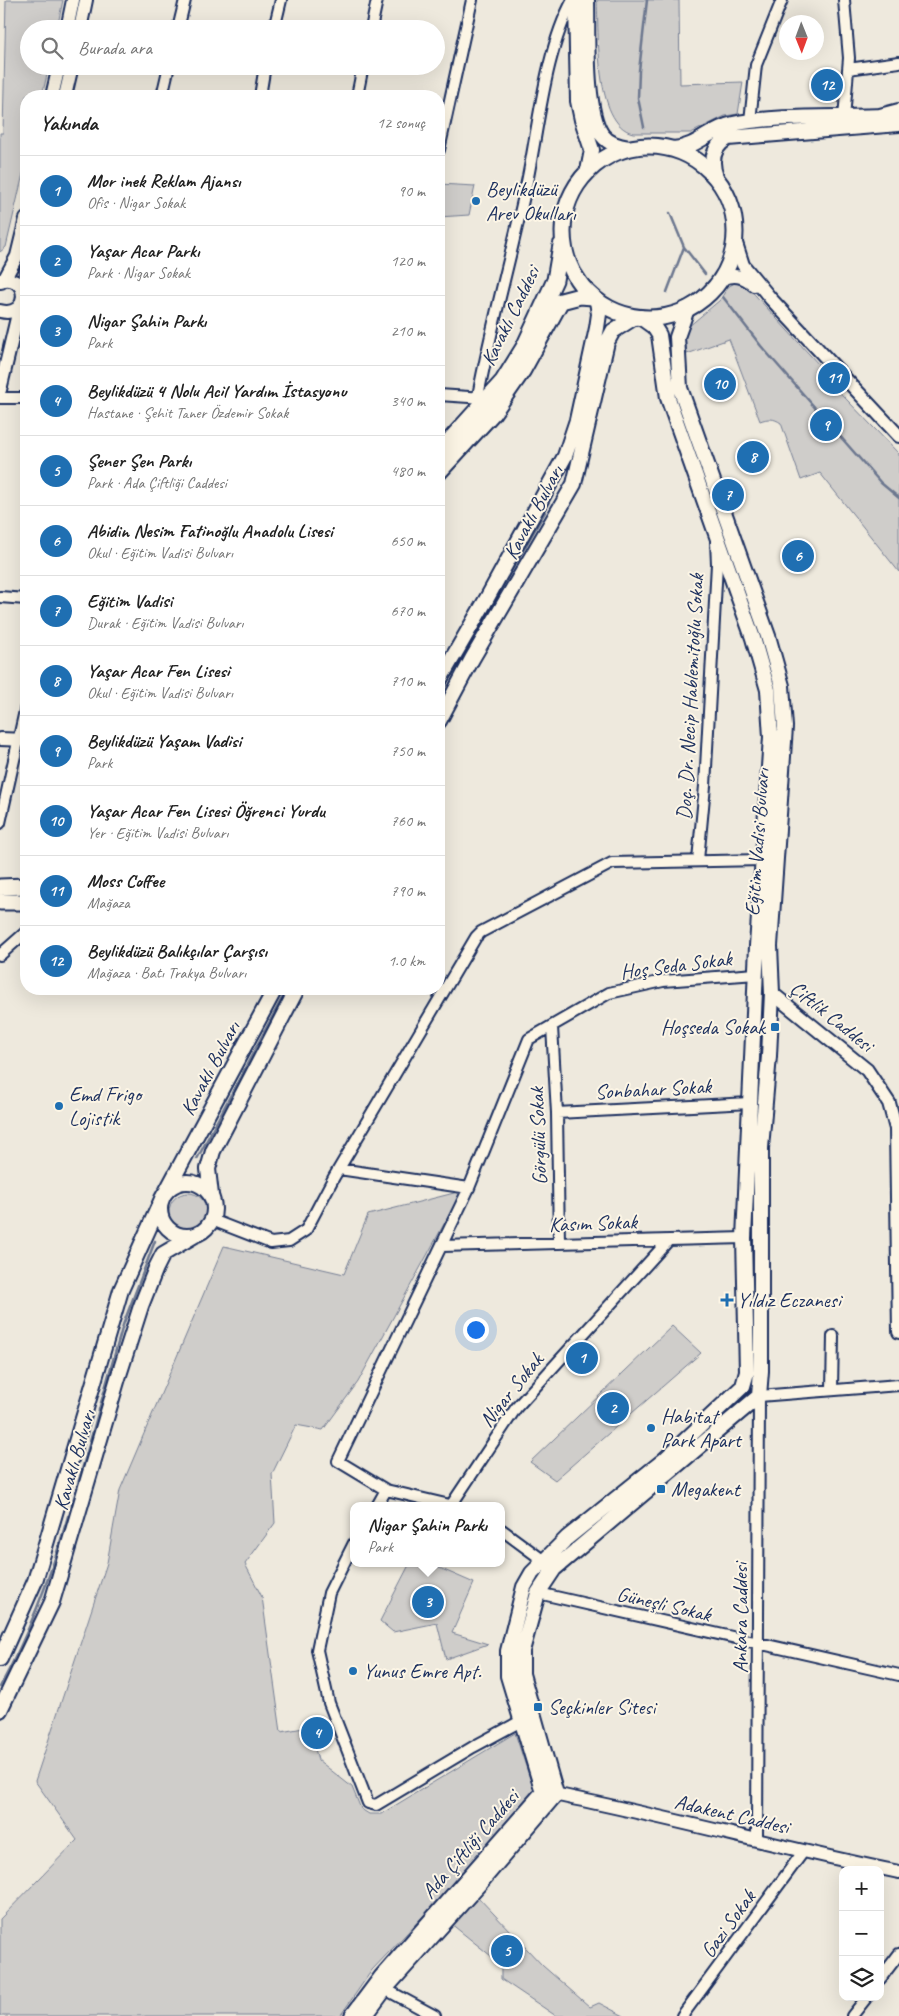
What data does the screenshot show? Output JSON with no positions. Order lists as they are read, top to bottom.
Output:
{
  "streets": {
    "main road": [
      "Kavaklı Caddesi",
      "Kavaklı Bulvarı",
      "Eğitim Vadisi Bulvarı",
      "Ada Çiftliği Caddesi"
    ],
    "street": [
      "Doç. Dr. Necip Hablemitoğlu Sokak",
      "Hoş Seda Sokak",
      "Çiftlik Caddesi",
      "Sonbahar Sokak",
      "Görgülü Sokak",
      "Kasım Sokak",
      "Nigar Sokak",
      "Güneşli Sokak",
      "Ankara Caddesi",
      "Adakent Caddesi",
      "Gazi Sokak"
    ]
  },
  "crossings": [
    ["Kavaklı Caddesi", "Kavaklı Bulvarı"],
    ["Kavaklı Caddesi", "Eğitim Vadisi Bulvarı"],
    ["Kavaklı Bulvarı", "Eğitim Vadisi Bulvarı"],
    ["Doç. Dr. Necip Hablemitoğlu Sokak", "Eğitim Vadisi Bulvarı"],
    ["Eğitim Vadisi Bulvarı", "Hoş Seda Sokak"],
    ["Eğitim Vadisi Bulvarı", "Çiftlik Caddesi"],
    ["Eğitim Vadisi Bulvarı", "Sonbahar Sokak"],
    ["Eğitim Vadisi Bulvarı", "Kasım Sokak"],
    ["Eğitim Vadisi Bulvarı", "Ankara Caddesi"],
    ["Eğitim Vadisi Bulvarı", "Ada Çiftliği Caddesi"],
    ["Hoş Seda Sokak", "Görgülü Sokak"],
    ["Hoş Seda Sokak", "Kasım Sokak"],
    ["Sonbahar Sokak", "Görgülü Sokak"],
    ["Görgülü Sokak", "Kasım Sokak"],
    ["Kasım Sokak", "Nigar Sokak"],
    ["Güneşli Sokak", "Ankara Caddesi"],
    ["Güneşli Sokak", "Ada Çiftliği Caddesi"],
    ["Ankara Caddesi", "Adakent Caddesi"],
    ["Ankara Caddesi", "Ada Çiftliği Caddesi"],
    ["Adakent Caddesi", "Ada Çiftliği Caddesi"],
    ["Adakent Caddesi", "Gazi Sokak"]
  ],
  "places": {
    "other": [
      "Beylikdüzü Arev Okulları",
      "Emd Frigo Lojistik",
      "Habitat Park Apart",
      "Yunus Emre Apt."
    ],
    "transit": ["Hoşseda Sokak", "Megakent", "Seçkinler Sitesi"],
    "health": ["Yıldız Eczanesi"]
  },
  "north": "bottom",
  "page": {
    "search": "Burada ara",
    "pins": [
      "12",
      "11",
      "10",
      "9",
      "8",
      "7",
      "6",
      "1",
      "2",
      "3",
      "4",
      "5"
    ],
    "heading": ["Yakında", "12 sonuç"],
    "list": [
      {
        "mark": "1",
        "name": "Mor inek Reklam Ajansı",
        "note": "Ofis · Nigar Sokak",
        "value": "90 m"
      },
      {
        "mark": "2",
        "name": "Yaşar Acar Parkı",
        "note": "Park · Nigar Sokak",
        "value": "120 m"
      },
      {
        "mark": "3",
        "name": "Nigar Şahin Parkı",
        "note": "Park",
        "value": "210 m"
      },
      {
        "mark": "4",
        "name": "Beylikdüzü 4 Nolu Acil Yardım İstasyonu",
        "note": "Hastane · Şehit Taner Özdemir Sokak",
        "value": "340 m"
      },
      {
        "mark": "5",
        "name": "Şener Şen Parkı",
        "note": "Park · Ada Çiftliği Caddesi",
        "value": "480 m"
      },
      {
        "mark": "6",
        "name": "Abidin Nesim Fatinoğlu Anadolu Lisesi",
        "note": "Okul · Eğitim Vadisi Bulvarı",
        "value": "650 m"
      },
      {
        "mark": "7",
        "name": "Eğitim Vadisi",
        "note": "Durak · Eğitim Vadisi Bulvarı",
        "value": "670 m"
      },
      {
        "mark": "8",
        "name": "Yaşar Acar Fen Lisesi",
        "note": "Okul · Eğitim Vadisi Bulvarı",
        "value": "710 m"
      },
      {
        "mark": "9",
        "name": "Beylikdüzü Yaşam Vadisi",
        "note": "Park",
        "value": "750 m"
      },
      {
        "mark": "10",
        "name": "Yaşar Acar Fen Lisesi Öğrenci Yurdu",
        "note": "Yer · Eğitim Vadisi Bulvarı",
        "value": "760 m"
      },
      {
        "mark": "11",
        "name": "Moss Coffee",
        "note": "Mağaza",
        "value": "790 m"
      },
      {
        "mark": "12",
        "name": "Beylikdüzü Balıkçılar Çarşısı",
        "note": "Mağaza · Batı Trakya Bulvarı",
        "value": "1.0 km"
      }
    ],
    "popup": ["Nigar Şahin Parkı", "Park"],
    "map_buttons": ["+", "−"]
  }
}
